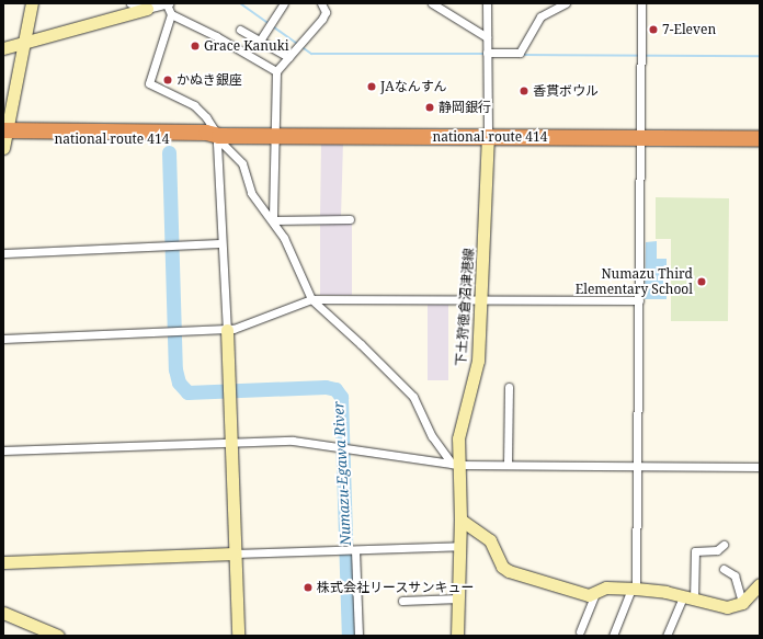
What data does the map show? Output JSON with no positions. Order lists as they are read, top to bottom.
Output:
{
  "streets": {
    "highway": ["national route 414"],
    "street": ["下土狩徳倉沼津港線"]
  },
  "crossings": [
    ["national route 414", "下土狩徳倉沼津港線"]
  ],
  "water": ["Numazu-Egawa River"],
  "places": [
    "7-Eleven",
    "Grace Kanuki",
    "かぬき銀座",
    "JAなんすん",
    "香貫ボウル",
    "静岡銀行",
    "Numazu Third Elementary School",
    "株式会社リースサンキュー"
  ]
}
